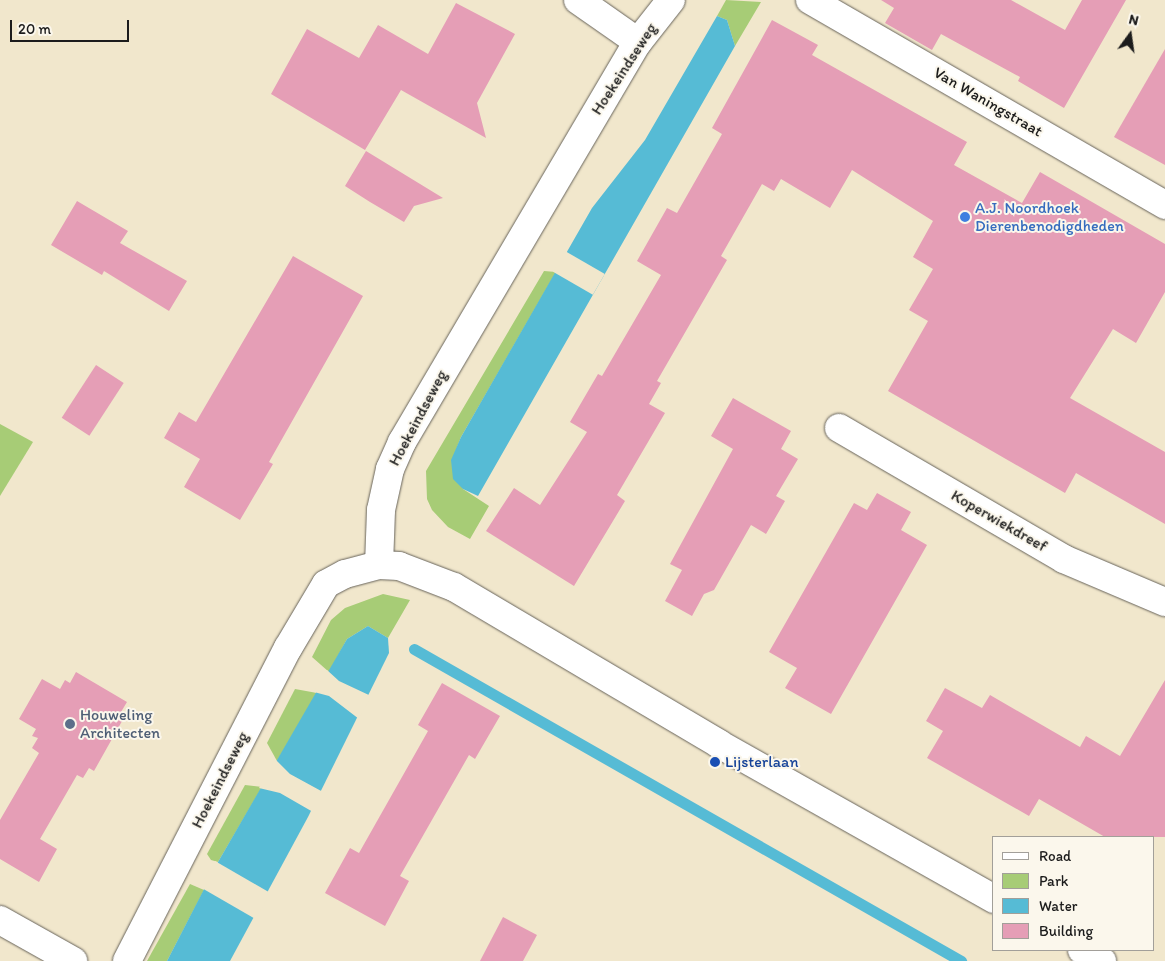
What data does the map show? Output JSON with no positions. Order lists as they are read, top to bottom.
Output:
{
  "streets": {
    "street": ["Hoekeindseweg", "Van Waningstraat", "Koperwiekdreef"]
  },
  "places": ["A.J. Noordhoek Dierenbenodigdheden", "Houweling Architecten", "Lijsterlaan"],
  "legend": [
    "Road",
    "Park",
    "Water",
    "Building"
  ],
  "scale_bar": "20 m",
  "north": "top"
}
